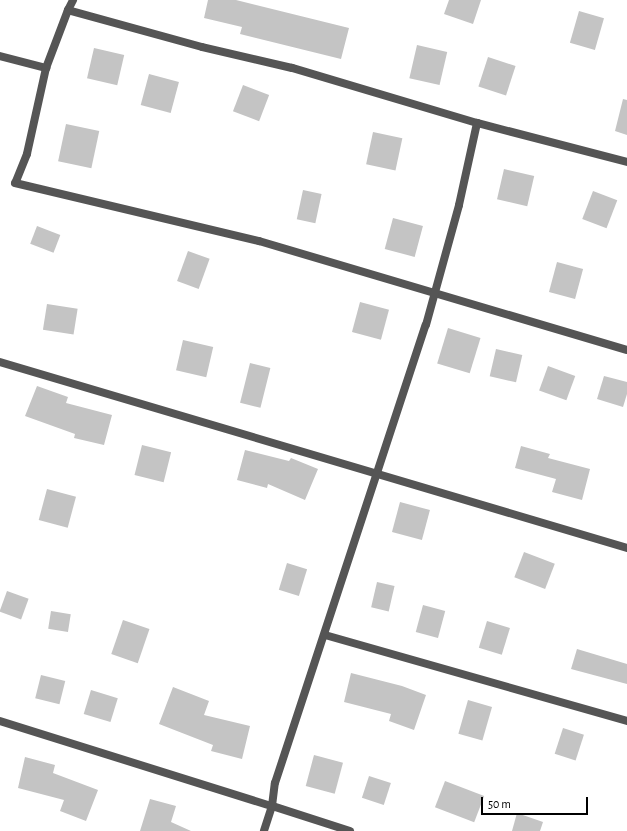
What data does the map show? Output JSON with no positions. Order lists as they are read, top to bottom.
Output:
{
  "scale_bar": "50 m"
}
